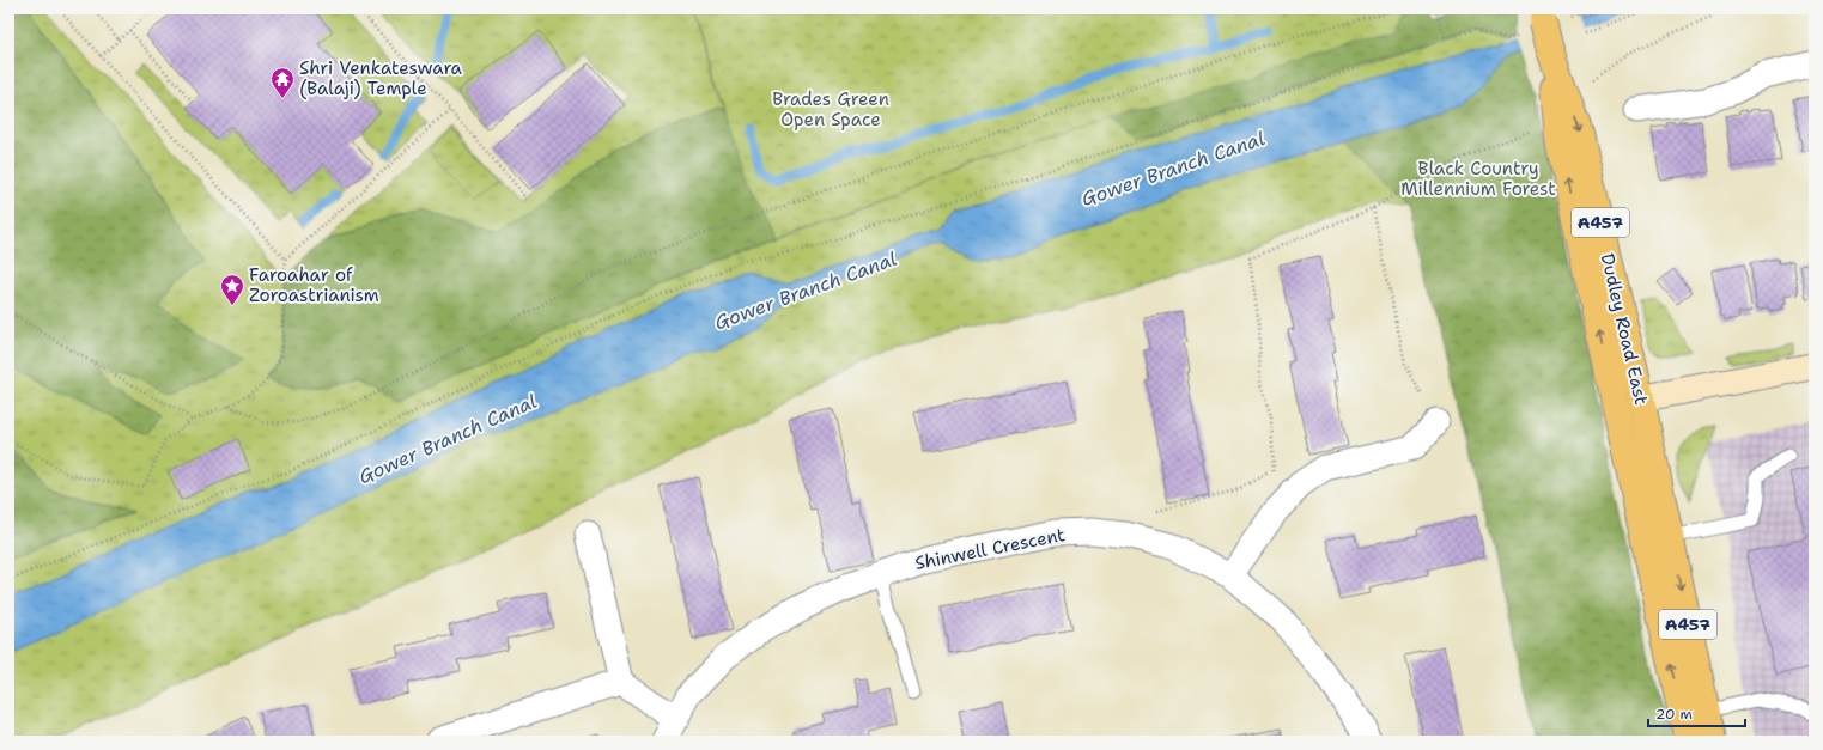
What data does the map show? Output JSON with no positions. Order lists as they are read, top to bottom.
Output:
{
  "streets": {
    "main road": ["A457", "Dudley Road East"],
    "street": ["Shinwell Crescent"]
  },
  "crossings": [
    ["A457", "Dudley Road East"]
  ],
  "water": ["Gower Branch Canal"],
  "parks": ["Brades Green Open Space", "Black Country Millennium Forest"],
  "places": {
    "temple": ["Shri Venkateswara (Balaji) Temple"],
    "place": ["Faroahar of Zoroastrianism"]
  },
  "scale_bar": "20 m"
}
